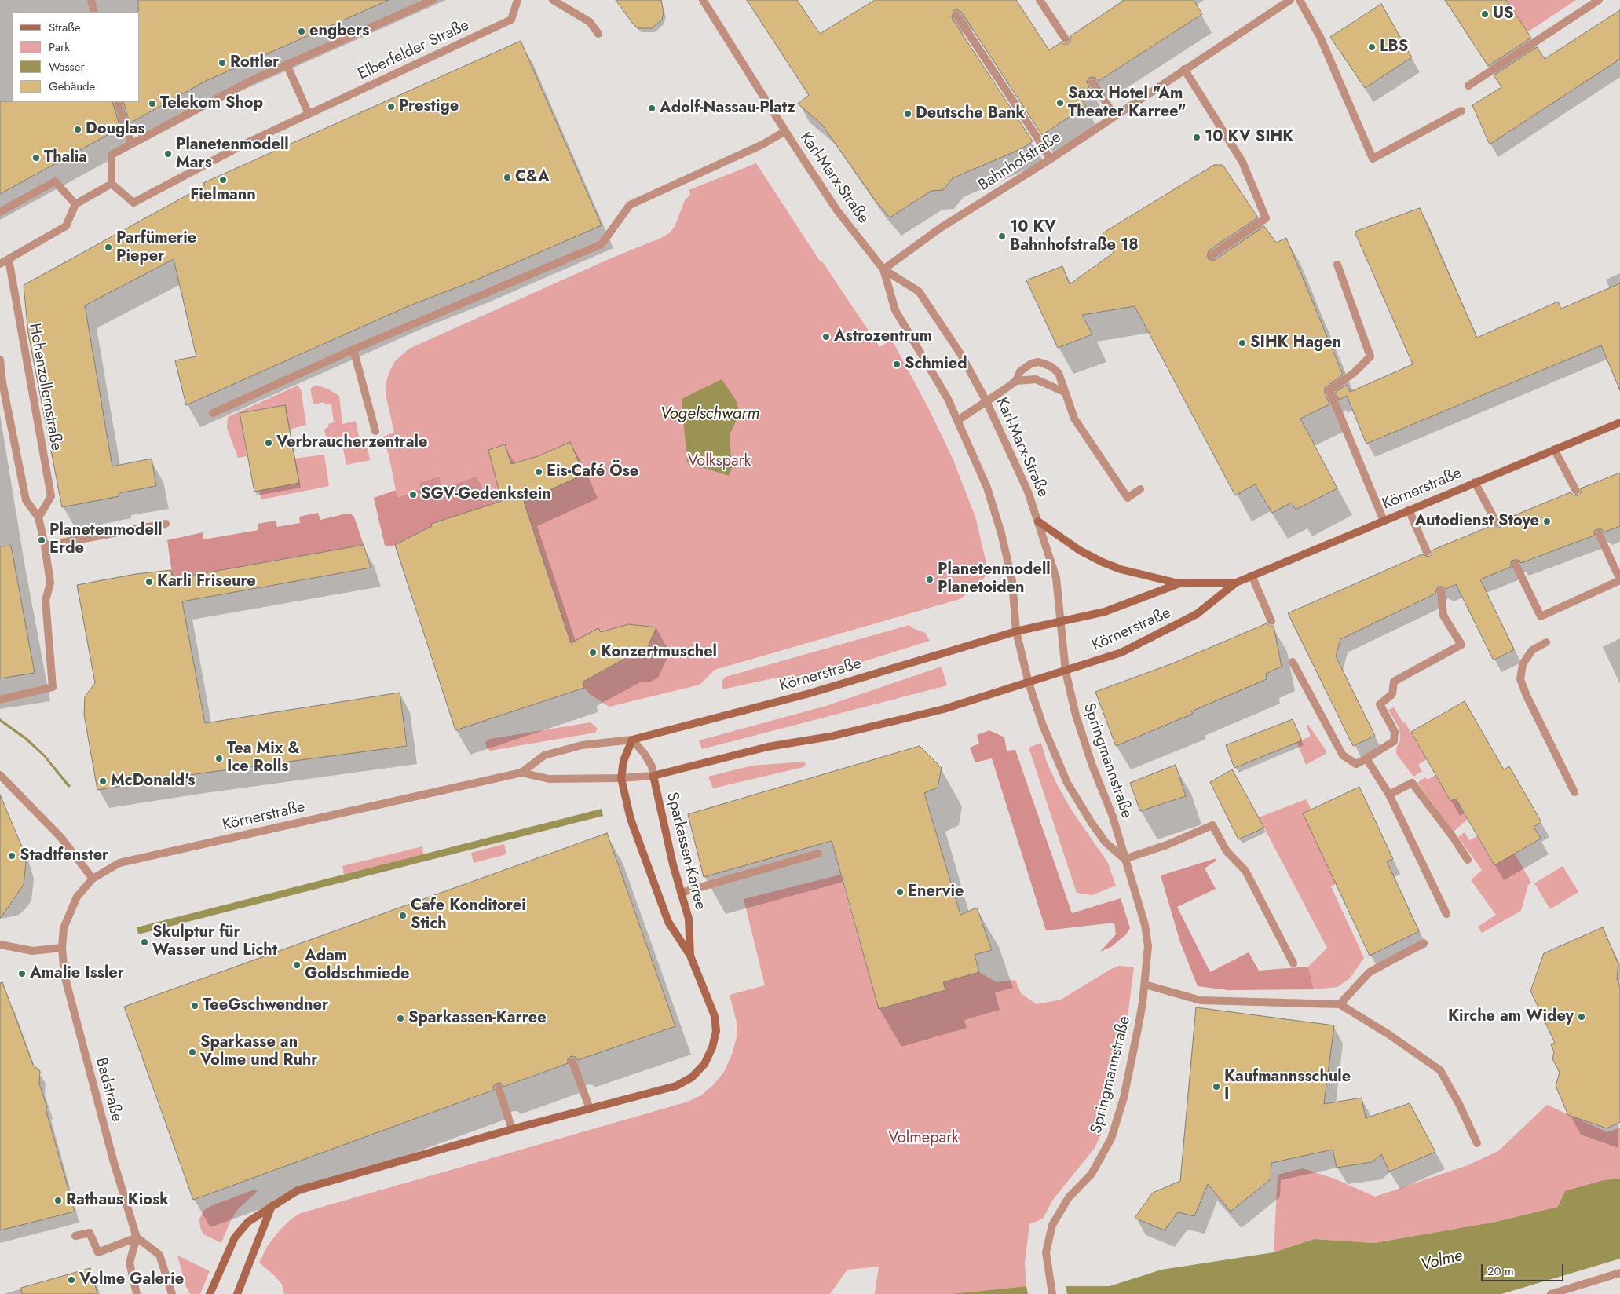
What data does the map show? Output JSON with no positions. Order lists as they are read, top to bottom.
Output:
{
  "streets": {
    "street": [
      "Elberfelder Straße",
      "Bahnhofstraße",
      "Karl-Marx-Straße",
      "Hohenzollernstraße",
      "Körnerstraße",
      "Springmannstraße",
      "Sparkassen-Karree",
      "Badstraße"
    ]
  },
  "crossings": [
    ["Bahnhofstraße", "Karl-Marx-Straße"],
    ["Karl-Marx-Straße", "Körnerstraße"],
    ["Karl-Marx-Straße", "Springmannstraße"],
    ["Körnerstraße", "Springmannstraße"],
    ["Körnerstraße", "Sparkassen-Karree"],
    ["Körnerstraße", "Badstraße"]
  ],
  "water": ["Vogelschwarm", "Volme"],
  "parks": ["Volkspark", "Volmepark"],
  "places": [
    "US",
    "engbers",
    "LBS",
    "Rottler",
    "Saxx Hotel \"Am Theater Karree\"",
    "Telekom Shop",
    "Prestige",
    "Adolf-Nassau-Platz",
    "Deutsche Bank",
    "Douglas",
    "10 KV SIHK",
    "Planetenmodell Mars",
    "Thalia",
    "C&A",
    "Fielmann",
    "10 KV Bahnhofstraße 18",
    "Parfümerie Pieper",
    "Astrozentrum",
    "SIHK Hagen",
    "Schmied",
    "Verbraucherzentrale",
    "Eis-Café Öse",
    "SGV-Gedenkstein",
    "Autodienst Stoye",
    "Planetenmodell Erde",
    "Planetenmodell Planetoiden",
    "Karli Friseure",
    "Konzertmuschel",
    "Tea Mix & Ice Rolls",
    "McDonald's",
    "Stadtfenster",
    "Enervie",
    "Cafe Konditorei Stich",
    "Skulptur für Wasser und Licht",
    "Adam Goldschmiede",
    "Amalie Issler",
    "TeeGschwendner",
    "Kirche am Widey",
    "Sparkassen-Karree",
    "Sparkasse an Volme und Ruhr",
    "Kaufmannsschule I",
    "Rathaus Kiosk",
    "Volme Galerie"
  ],
  "legend": [
    "Straße",
    "Park",
    "Wasser",
    "Gebäude"
  ],
  "scale_bar": "20 m"
}
